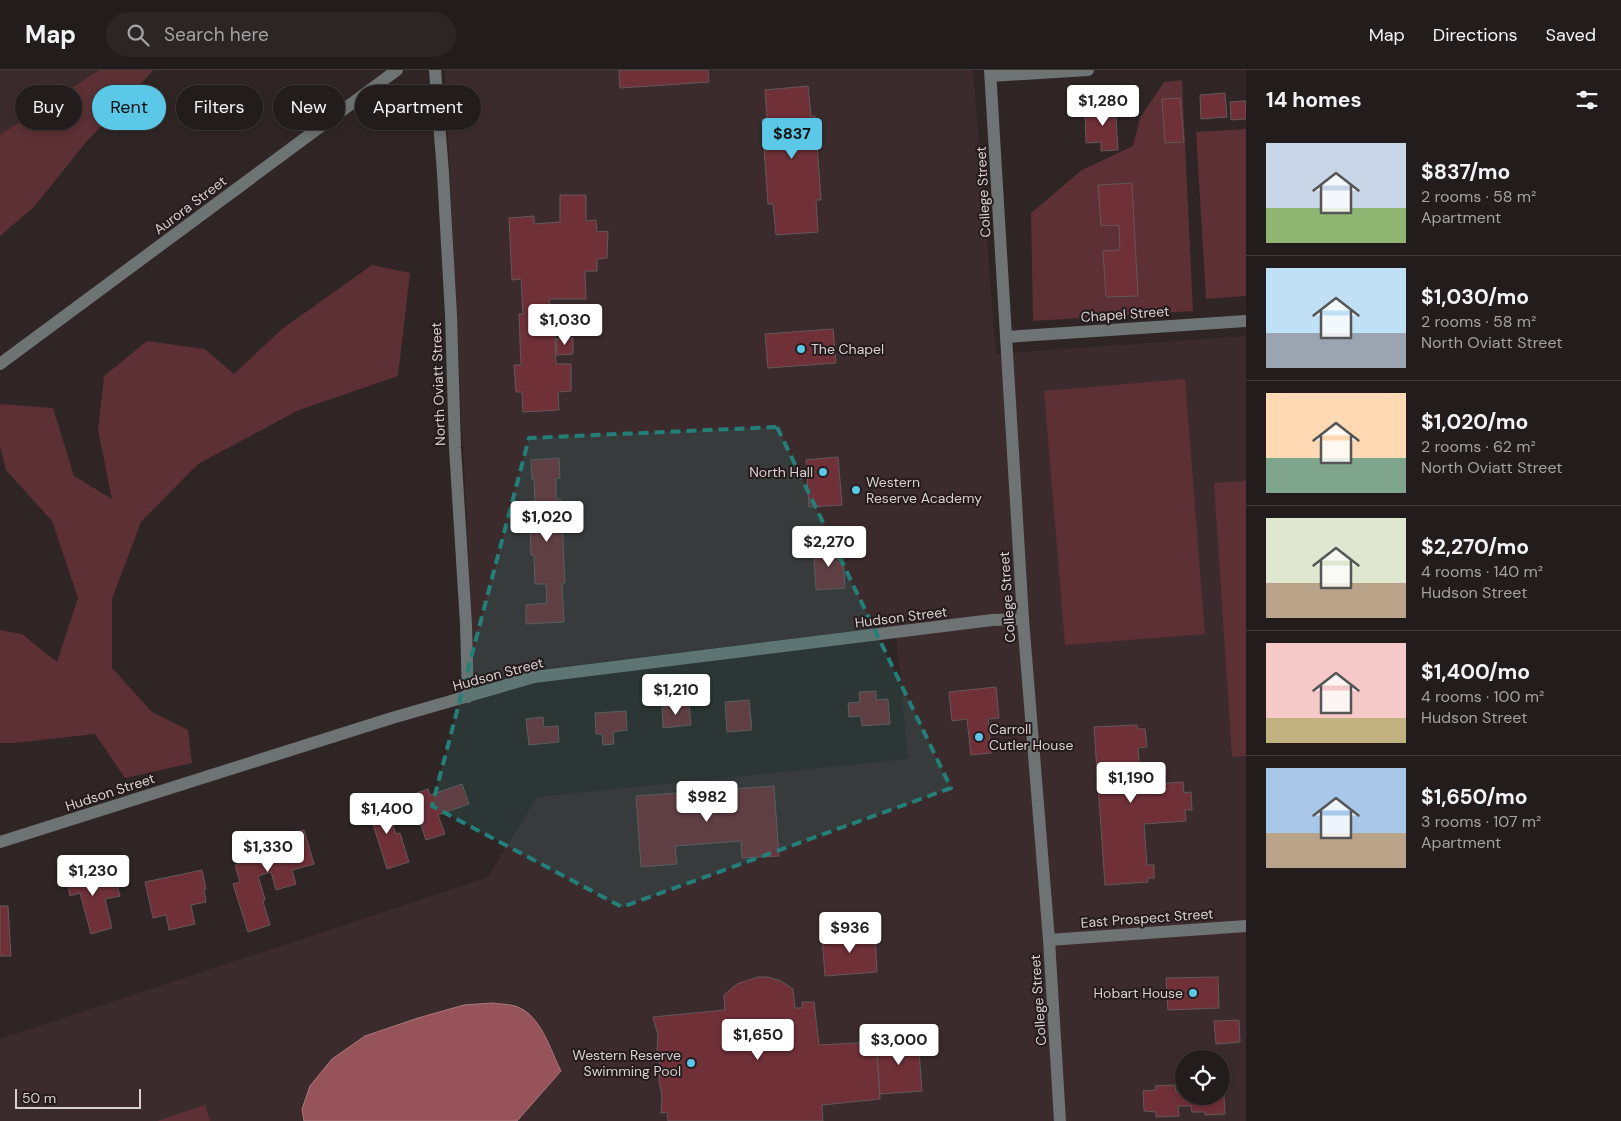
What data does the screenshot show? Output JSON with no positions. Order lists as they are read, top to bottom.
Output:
{
  "streets": {
    "street": [
      "College Street",
      "Aurora Street",
      "Chapel Street",
      "North Oviatt Street",
      "Hudson Street",
      "East Prospect Street"
    ]
  },
  "crossings": [
    ["College Street", "Chapel Street"],
    ["College Street", "Hudson Street"],
    ["College Street", "East Prospect Street"],
    ["North Oviatt Street", "Hudson Street"]
  ],
  "places": [
    "The Chapel",
    "North Hall",
    "Western Reserve Academy",
    "Carroll Cutler House",
    "Hobart House",
    "Western Reserve Swimming Pool"
  ],
  "scale_bar": "50 m",
  "page": {
    "header": "Map",
    "search": "Search here",
    "nav": ["Map", "Directions", "Saved"],
    "heading": "14 homes",
    "price": [
      "$1,280",
      "$837",
      "$1,030",
      "$1,020",
      "$2,270",
      "$1,210",
      "$1,190",
      "$982",
      "$1,400",
      "$1,330",
      "$1,230",
      "$936",
      "$1,650",
      "$3,000"
    ],
    "chip": [
      "Buy",
      "Rent",
      "Filters",
      "New",
      "Apartment"
    ],
    "list": [
      {
        "name": "$837/mo",
        "note": "2 rooms · 58 m² · Apartment"
      },
      {
        "name": "$1,030/mo",
        "note": "2 rooms · 58 m² · North Oviatt Street"
      },
      {
        "name": "$1,020/mo",
        "note": "2 rooms · 62 m² · North Oviatt Street"
      },
      {
        "name": "$2,270/mo",
        "note": "4 rooms · 140 m² · Hudson Street"
      },
      {
        "name": "$1,400/mo",
        "note": "4 rooms · 100 m² · Hudson Street"
      },
      {
        "name": "$1,650/mo",
        "note": "3 rooms · 107 m² · Apartment"
      }
    ],
    "scale": "50 m"
  }
}
